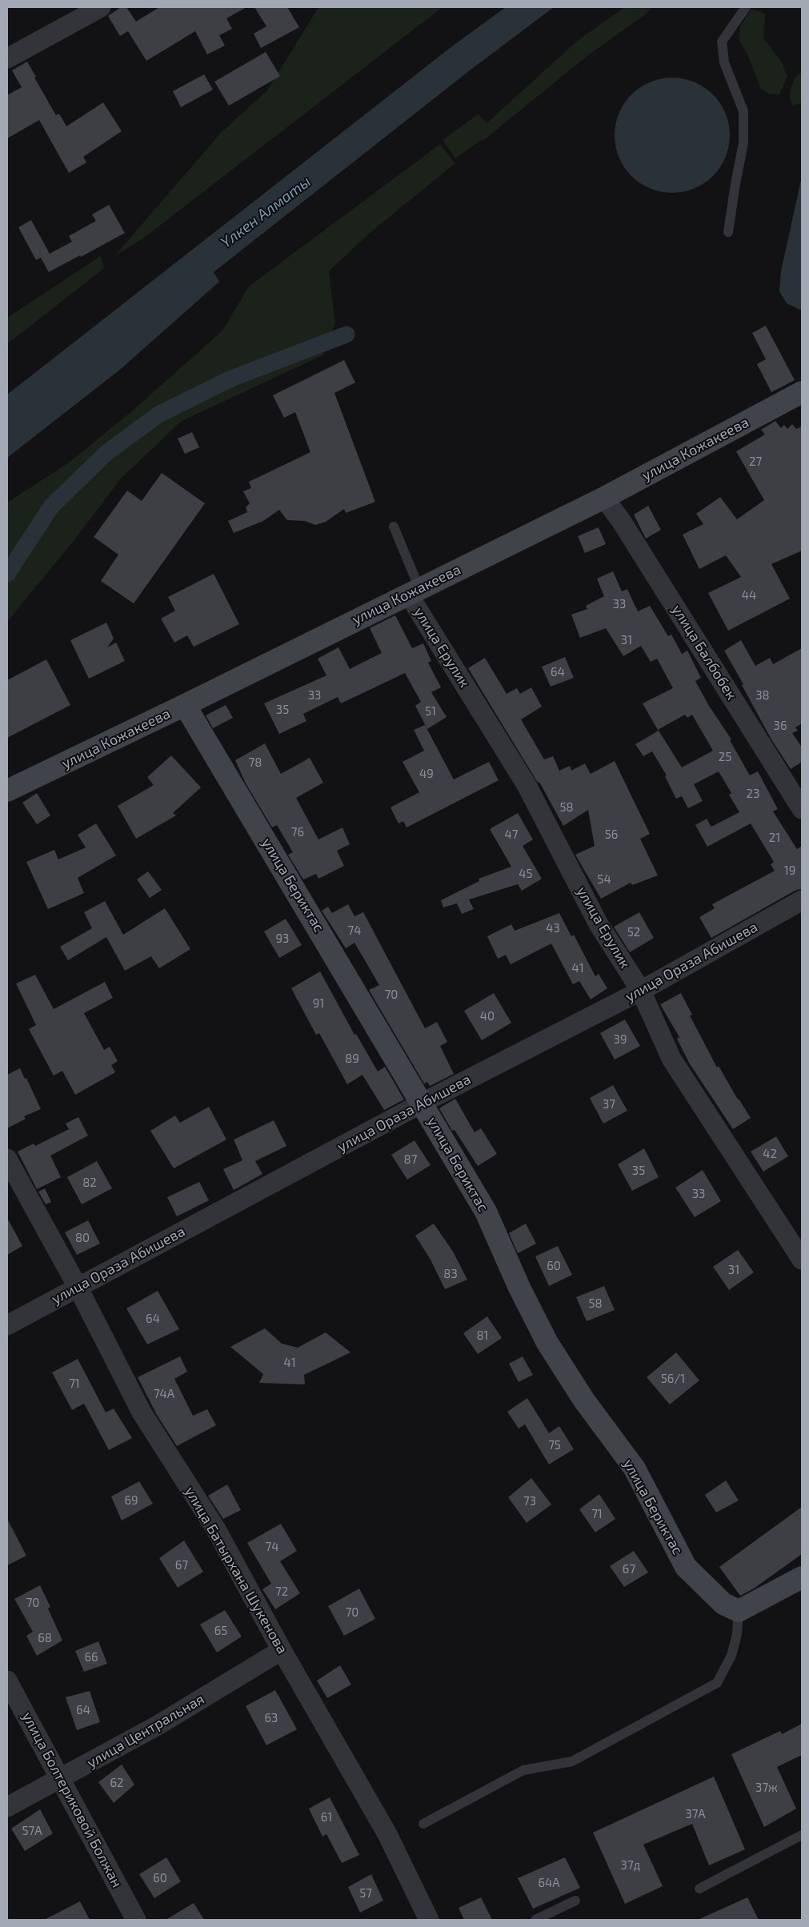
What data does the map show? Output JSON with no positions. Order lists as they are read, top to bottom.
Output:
{
  "streets": {
    "street": [
      "улица Кожакеева",
      "улица Ерулик",
      "улица Балбобек",
      "улица Бериктас",
      "улица Ораза Абишева",
      "улица Батырхана Шукенова",
      "улица Центральная",
      "улица Болтериковой Болжан"
    ]
  },
  "crossings": [
    ["улица Кожакеева", "улица Ерулик"],
    ["улица Кожакеева", "улица Балбобек"],
    ["улица Кожакеева", "улица Бериктас"],
    ["улица Ерулик", "улица Ораза Абишева"],
    ["улица Бериктас", "улица Ораза Абишева"],
    ["улица Ораза Абишева", "улица Батырхана Шукенова"],
    ["улица Батырхана Шукенова", "улица Центральная"],
    ["улица Центральная", "улица Болтериковой Болжан"]
  ],
  "water": ["Үлкен Алматы"],
  "house_numbers": [
    "27",
    "44",
    "33",
    "31",
    "64",
    "33",
    "38",
    "35",
    "51",
    "36",
    "25",
    "78",
    "49",
    "23",
    "58",
    "76",
    "47",
    "56",
    "21",
    "19",
    "45",
    "54",
    "43",
    "74",
    "52",
    "93",
    "41",
    "70",
    "91",
    "40",
    "39",
    "89",
    "37",
    "42",
    "87",
    "35",
    "82",
    "33",
    "80",
    "60",
    "31",
    "83",
    "58",
    "64",
    "81",
    "41",
    "56/1",
    "71",
    "74А",
    "75",
    "69",
    "73",
    "71",
    "74",
    "67",
    "67",
    "72",
    "70",
    "70",
    "65",
    "68",
    "66",
    "64",
    "63",
    "62",
    "37ж",
    "37А",
    "61",
    "57А",
    "37д",
    "60",
    "64А",
    "57"
  ]
}
